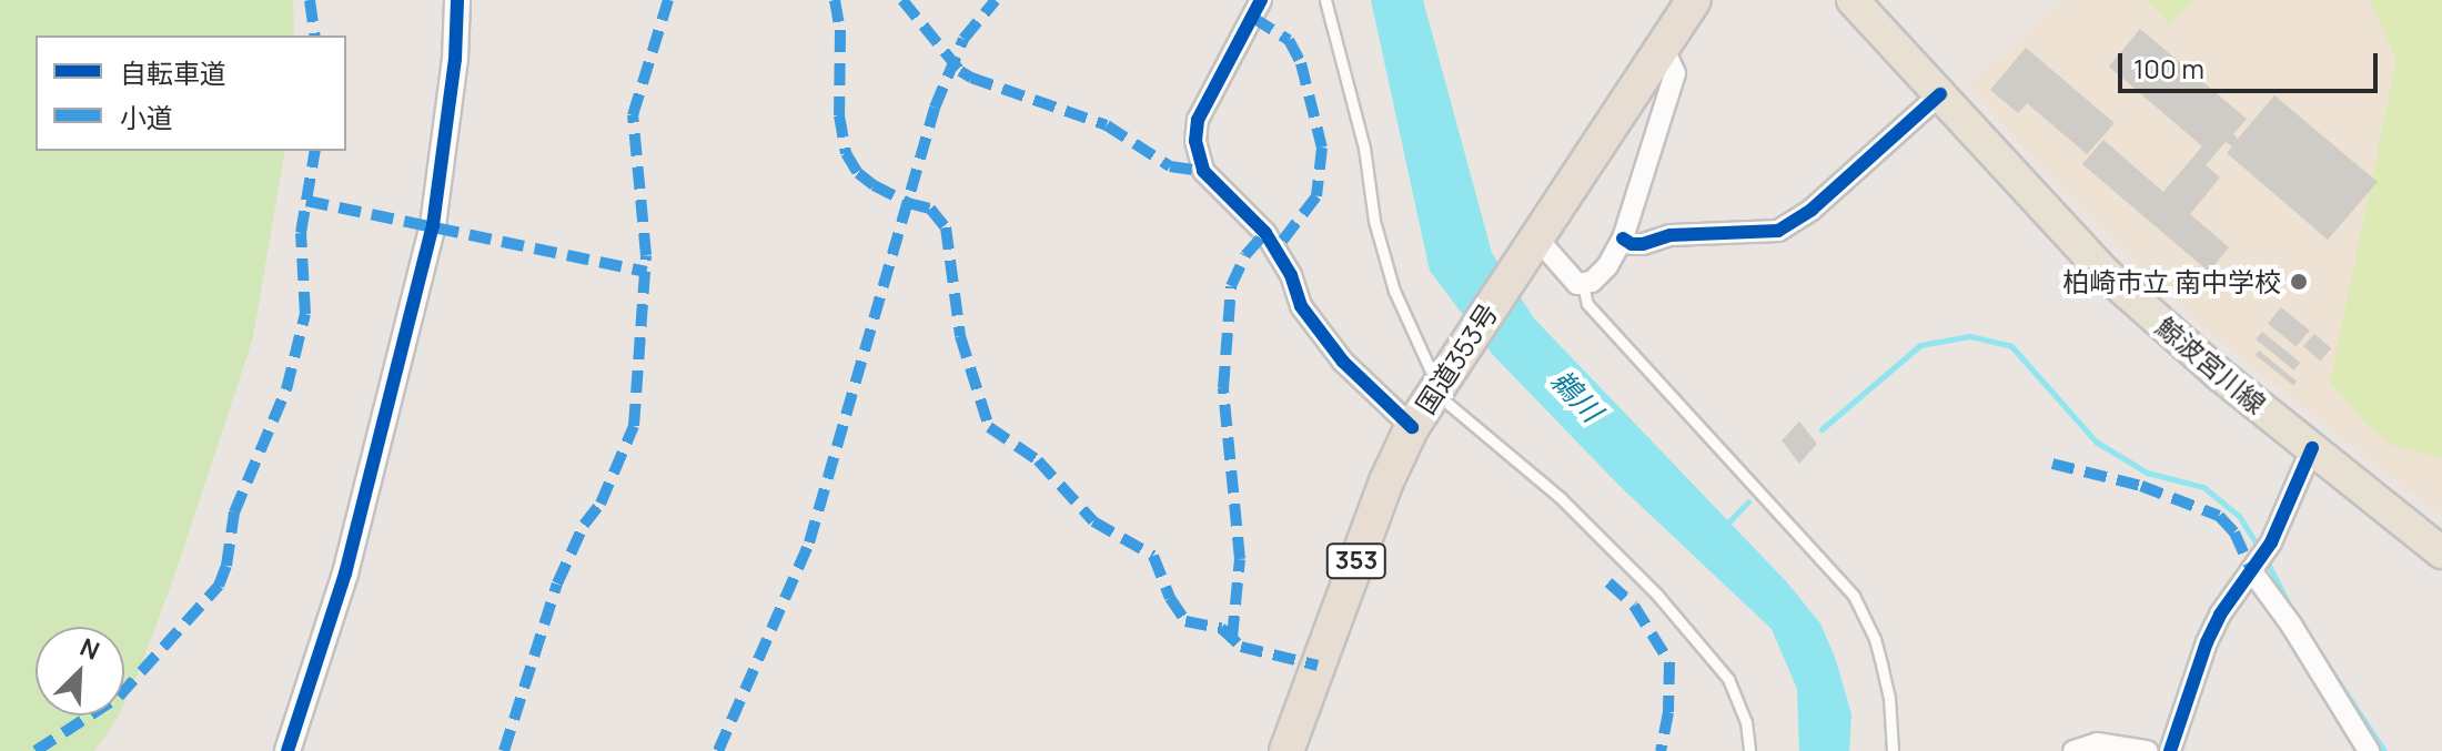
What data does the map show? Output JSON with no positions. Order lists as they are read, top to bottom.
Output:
{
  "streets": {
    "highway": ["国道353号", "353"],
    "main road": ["鯨波宮川線"]
  },
  "water": ["鵜川"],
  "places": ["柏崎市立 南中学校"],
  "legend": ["自転車道", "小道"],
  "scale_bar": "100 m",
  "north": "top right"
}
